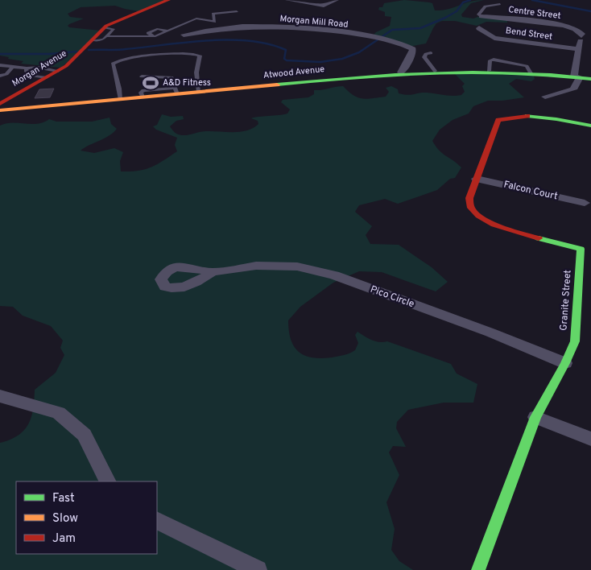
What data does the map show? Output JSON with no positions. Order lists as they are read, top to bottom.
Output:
{
  "streets": {
    "street": [
      "Centre Street",
      "Morgan Mill Road",
      "Bend Street",
      "Morgan Avenue",
      "Atwood Avenue",
      "Falcon Court",
      "Pico Circle",
      "Granite Street"
    ]
  },
  "crossings": [
    ["Morgan Mill Road", "Atwood Avenue"],
    ["Falcon Court", "Granite Street"],
    ["Pico Circle", "Granite Street"]
  ],
  "places": {
    "sports": ["A&D Fitness"]
  },
  "legend": ["Fast", "Slow", "Jam"]
}
